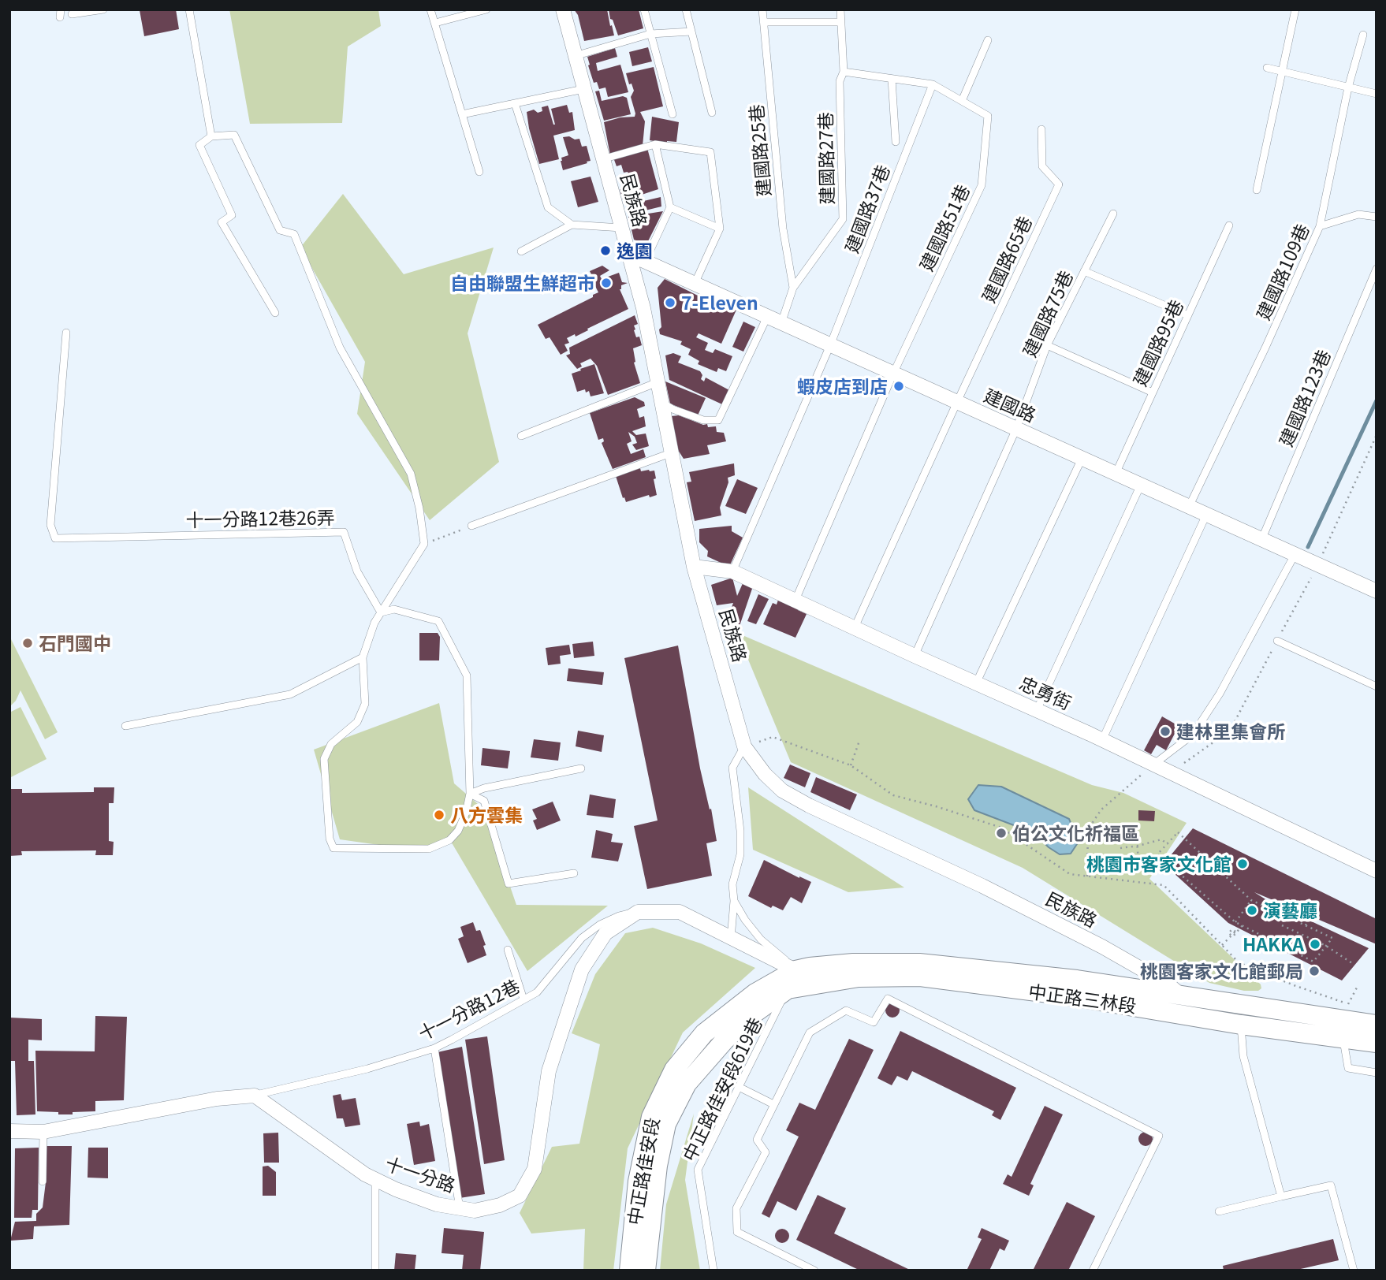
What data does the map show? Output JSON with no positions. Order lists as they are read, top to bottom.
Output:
{
  "streets": {
    "main road": ["中正路三林段", "中正路佳安段"],
    "street": [
      "民族路",
      "建國路",
      "忠勇街",
      "十一分路"
    ],
    "lane": [
      "建國路25巷",
      "建國路27巷",
      "建國路37巷",
      "建國路51巷",
      "建國路65巷",
      "建國路109巷",
      "建國路75巷",
      "建國路95巷",
      "建國路123巷",
      "十一分路12巷26弄",
      "十一分路12巷",
      "中正路佳安段619巷"
    ]
  },
  "crossings": [
    ["建國路25巷", "建國路27巷"],
    ["建國路27巷", "建國路"],
    ["民族路", "建國路"],
    ["民族路", "忠勇街"],
    ["民族路", "中正路三林段"],
    ["建國路37巷", "建國路51巷"],
    ["建國路37巷", "建國路"],
    ["建國路37巷", "忠勇街"],
    ["建國路51巷", "建國路"],
    ["建國路65巷", "建國路"],
    ["建國路109巷", "建國路"],
    ["建國路75巷", "建國路"],
    ["建國路75巷", "忠勇街"],
    ["建國路95巷", "建國路"],
    ["建國路123巷", "建國路"],
    ["中正路三林段", "中正路佳安段619巷"],
    ["中正路三林段", "中正路佳安段"],
    ["十一分路12巷", "十一分路"],
    ["中正路佳安段619巷", "中正路佳安段"]
  ],
  "places": [
    "逸園",
    "自由聯盟生鮮超市",
    "7-Eleven",
    "蝦皮店到店",
    "石門國中",
    "建林里集會所",
    "八方雲集",
    "伯公文化祈福區",
    "桃園市客家文化館",
    "演藝廳",
    "HAKKA",
    "桃園客家文化館郵局"
  ]
}
